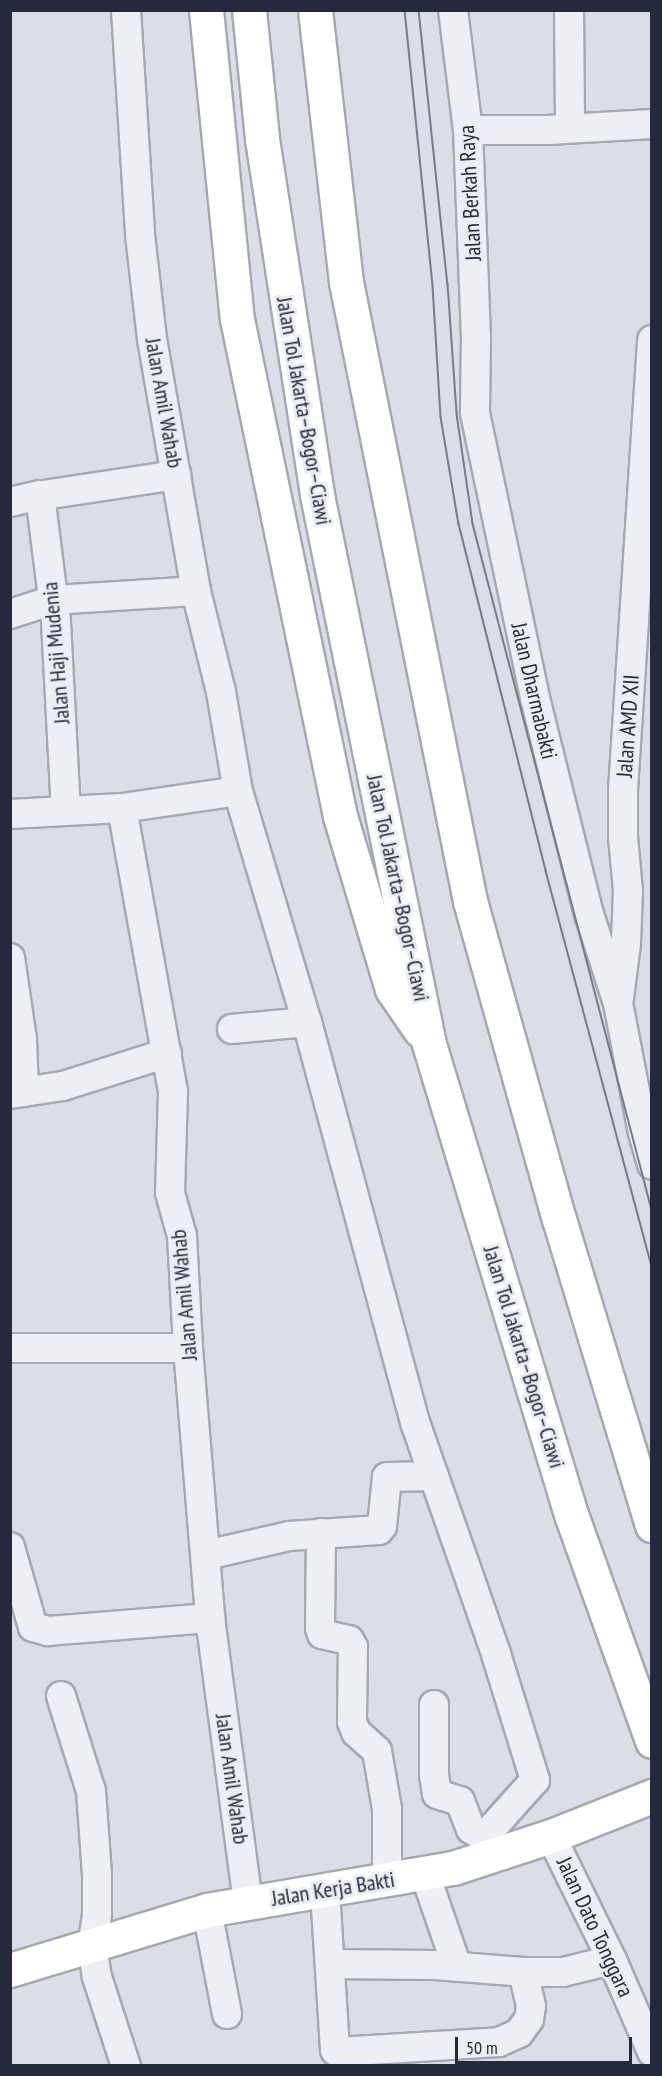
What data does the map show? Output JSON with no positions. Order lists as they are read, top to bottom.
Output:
{
  "streets": {
    "main road": ["Jalan Tol Jakarta–Bogor–Ciawi", "Jalan Kerja Bakti"],
    "street": [
      "Jalan Berkah Raya",
      "Jalan Amil Wahab",
      "Jalan Haji Mudenia",
      "Jalan Dharmabakti",
      "Jalan AMD XII",
      "Jalan Dato Tonggara"
    ]
  },
  "crossings": [
    ["Jalan Berkah Raya", "Jalan Dharmabakti"],
    ["Jalan Amil Wahab", "Jalan Kerja Bakti"],
    ["Jalan Dharmabakti", "Jalan AMD XII"],
    ["Jalan Kerja Bakti", "Jalan Dato Tonggara"]
  ],
  "scale_bar": "50 m"
}
